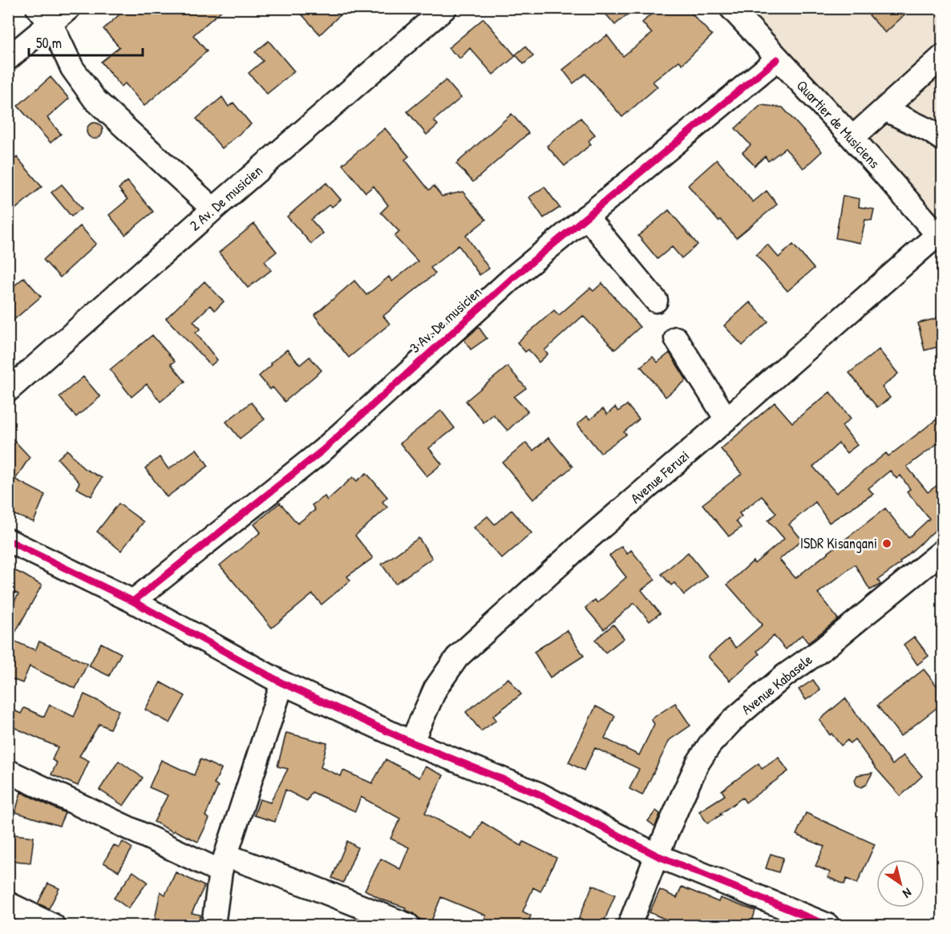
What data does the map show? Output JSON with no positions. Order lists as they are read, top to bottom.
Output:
{
  "streets": {
    "street": [
      "Quartier de Musiciens",
      "2 Av. De musicien",
      "3 Av. De musicien",
      "Avenue Feruzi",
      "Avenue Kabasele"
    ]
  },
  "crossings": [
    ["Quartier de Musiciens", "3 Av. De musicien"],
    ["Quartier de Musiciens", "Avenue Feruzi"]
  ],
  "places": ["ISDR Kisangani"],
  "scale_bar": "50 m",
  "north": "bottom right"
}
